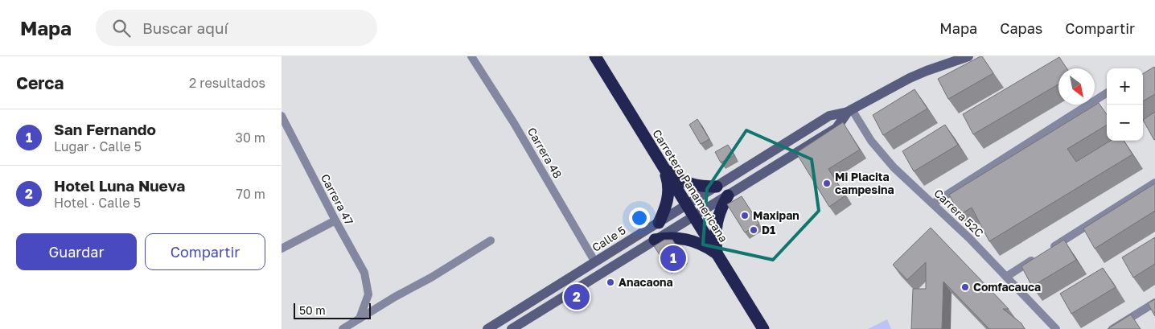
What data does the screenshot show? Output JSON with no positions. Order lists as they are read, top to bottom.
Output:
{
  "streets": {
    "highway": ["Carretera Panamericana"],
    "main road": ["Calle 5"],
    "street": ["Carrera 48", "Carrera 47", "Carrera 52C"]
  },
  "crossings": [
    ["Carrera 48", "Calle 5"],
    ["Carretera Panamericana", "Calle 5"],
    ["Carrera 52C", "Calle 5"]
  ],
  "places": [
    "Mi Placita campesina",
    "Maxipan",
    "D1",
    "Anacaona",
    "Comfacauca"
  ],
  "scale_bar": "50 m",
  "north": "bottom right",
  "page": {
    "header": "Mapa",
    "search": "Buscar aquí",
    "nav": ["Mapa", "Capas", "Compartir"],
    "heading": ["Cerca", "2 resultados"],
    "map_buttons": ["+", "−"],
    "list": [
      {
        "mark": "1",
        "name": "San Fernando",
        "note": "Lugar · Calle 5",
        "value": "30 m"
      },
      {
        "mark": "2",
        "name": "Hotel Luna Nueva",
        "note": "Hotel · Calle 5",
        "value": "70 m"
      }
    ],
    "buttons": ["Guardar", "Compartir"],
    "pins": ["1", "2"],
    "scale": "50 m"
  }
}
